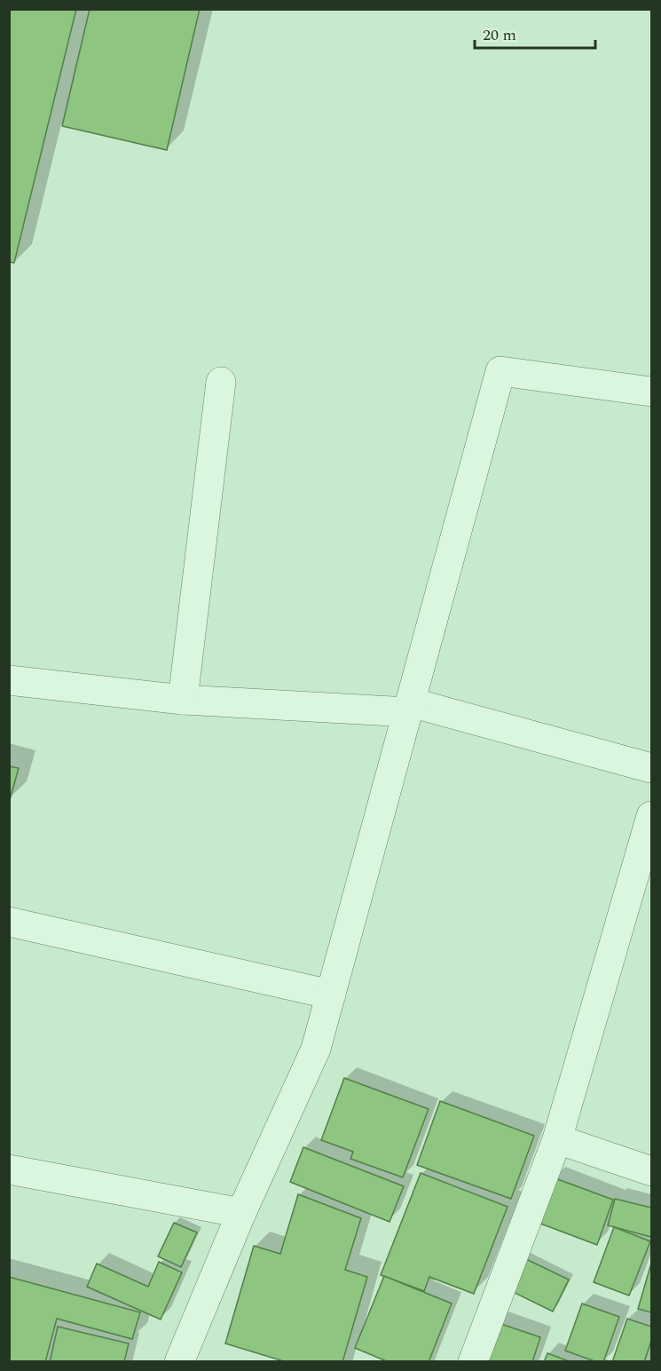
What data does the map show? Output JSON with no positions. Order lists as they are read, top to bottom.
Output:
{
  "scale_bar": "20 m"
}
